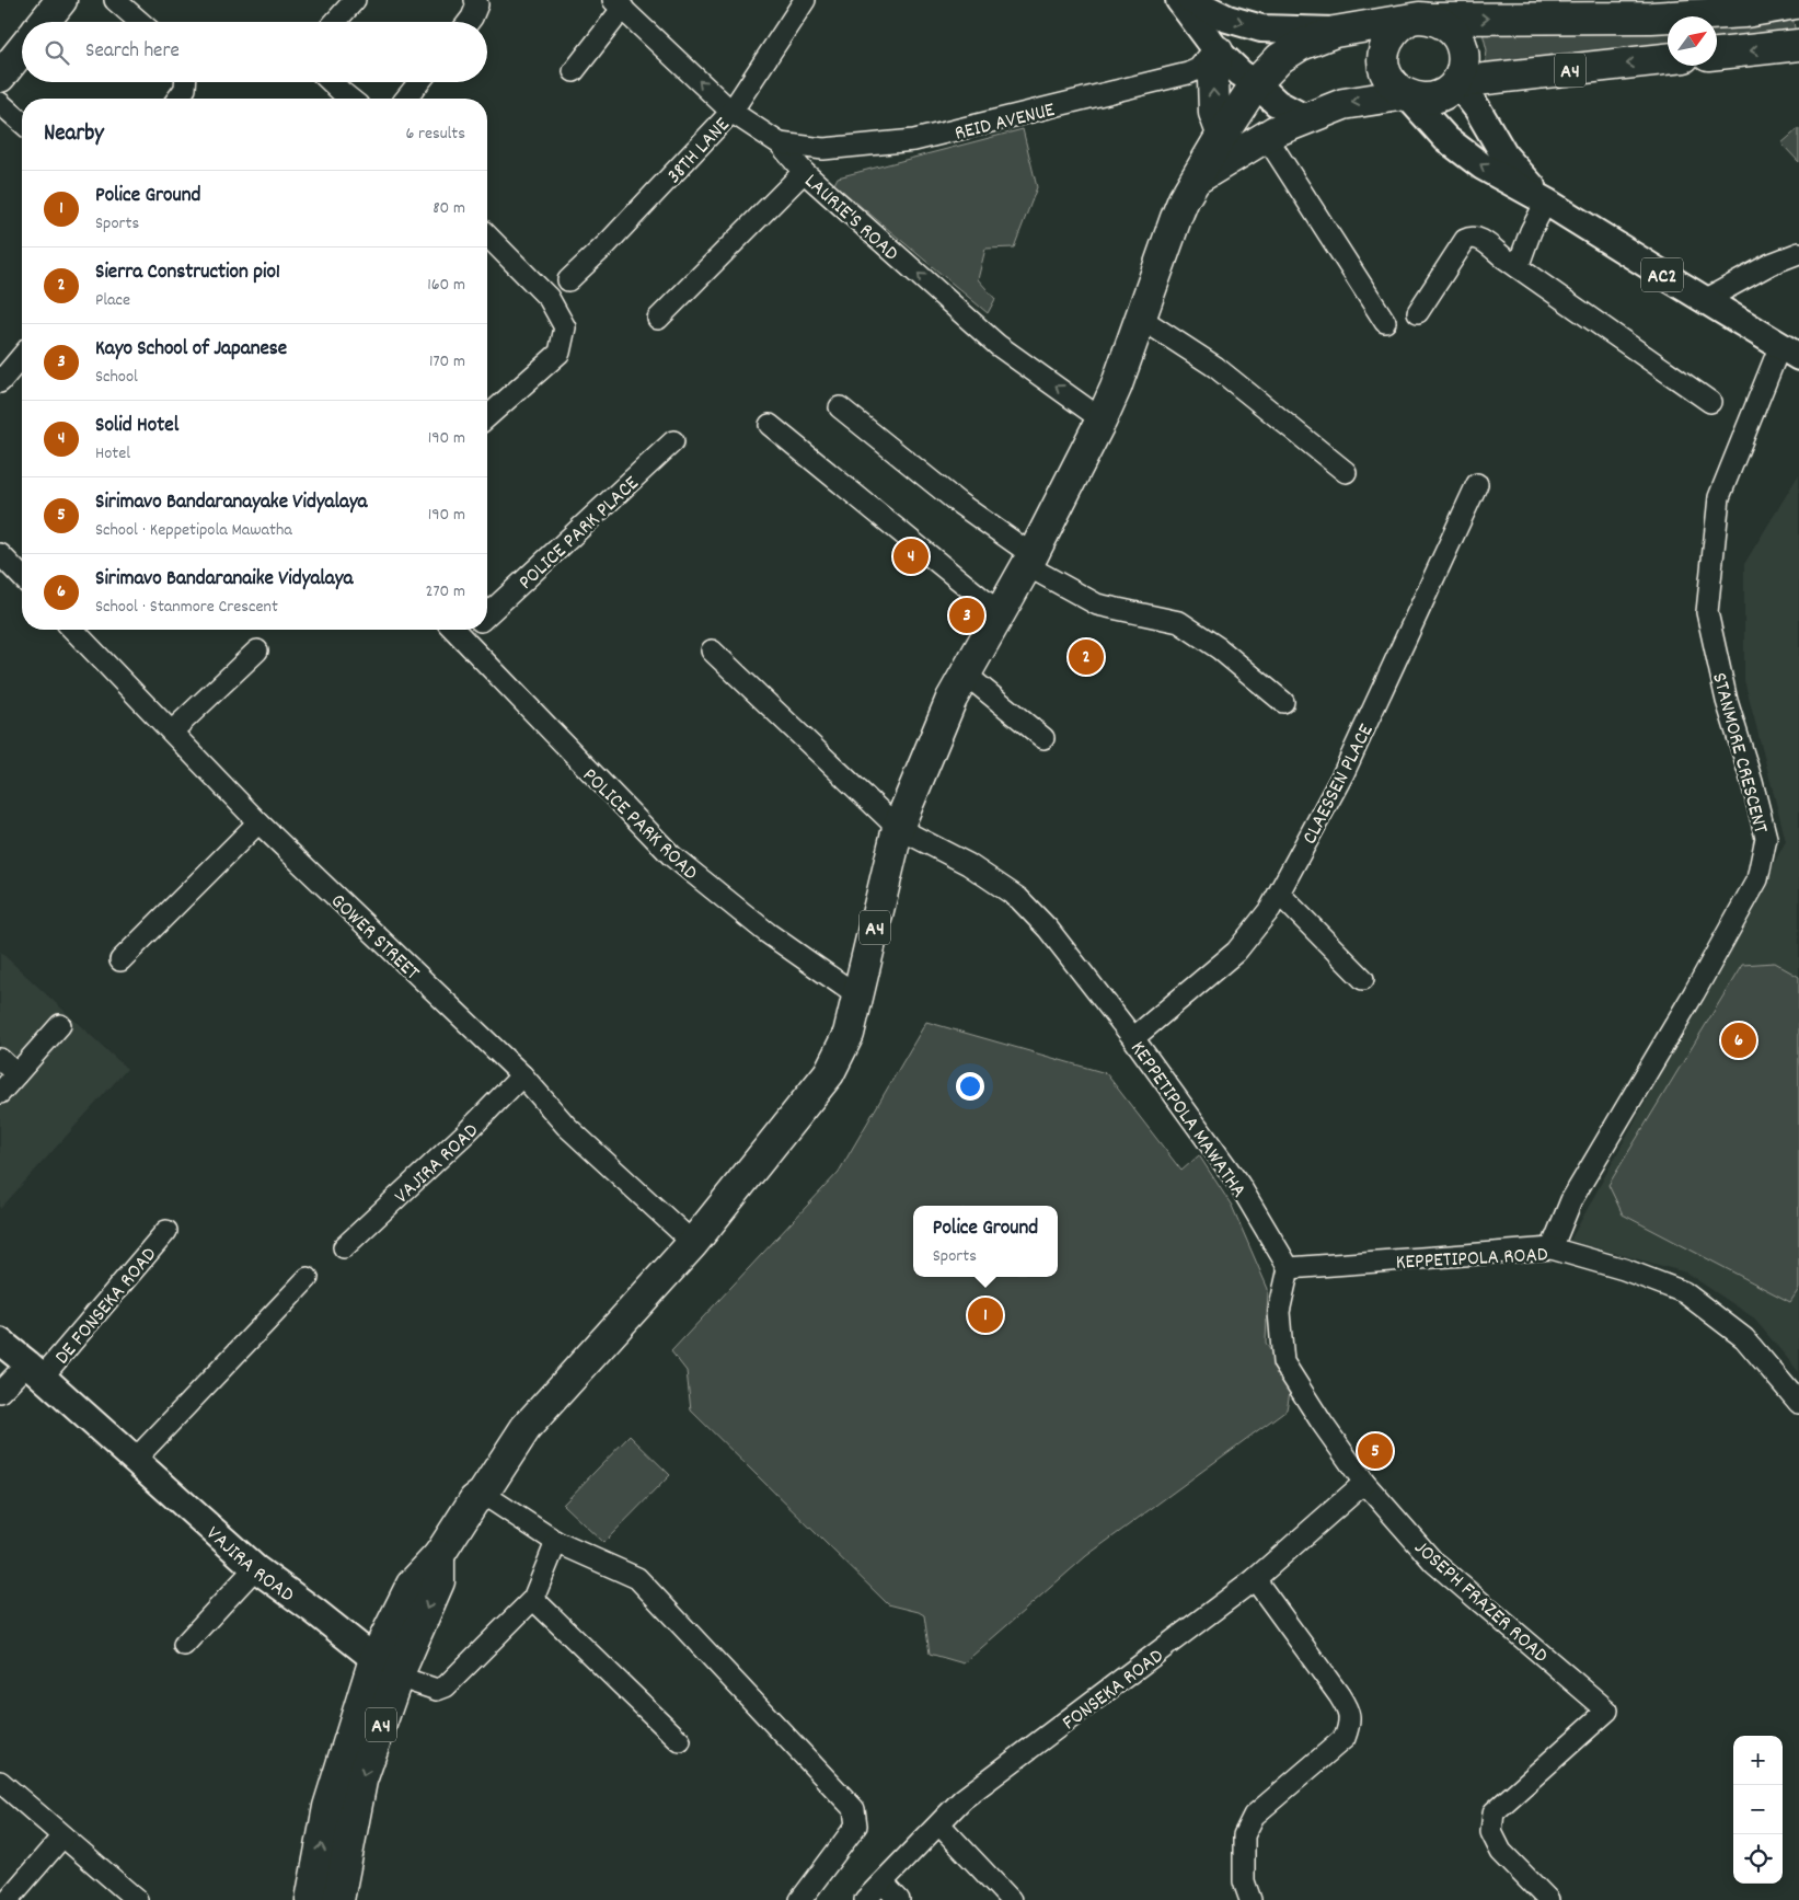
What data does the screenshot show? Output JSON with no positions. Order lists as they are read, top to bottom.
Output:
{
  "streets": {
    "highway": ["A4"],
    "main road": ["AC2", "VAJIRA ROAD"],
    "street": [
      "REID AVENUE",
      "38TH LANE",
      "LAURIE'S ROAD",
      "POLICE PARK PLACE",
      "STANMORE CRESCENT",
      "CLAESSEN PLACE",
      "POLICE PARK ROAD",
      "GOWER STREET",
      "KEPPETIPOLA MAWATHA",
      "KEPPETIPOLA ROAD",
      "DE FONSEKA ROAD",
      "JOSEPH FRAZER ROAD",
      "FONSEKA ROAD"
    ]
  },
  "crossings": [
    ["A4", "LAURIE'S ROAD"],
    ["A4", "AC2"],
    ["A4", "POLICE PARK ROAD"],
    ["A4", "GOWER STREET"],
    ["A4", "KEPPETIPOLA MAWATHA"],
    ["A4", "VAJIRA ROAD"],
    ["REID AVENUE", "LAURIE'S ROAD"],
    ["38TH LANE", "LAURIE'S ROAD"],
    ["AC2", "STANMORE CRESCENT"],
    ["POLICE PARK PLACE", "POLICE PARK ROAD"],
    ["STANMORE CRESCENT", "KEPPETIPOLA ROAD"],
    ["CLAESSEN PLACE", "KEPPETIPOLA MAWATHA"],
    ["GOWER STREET", "VAJIRA ROAD"],
    ["KEPPETIPOLA MAWATHA", "KEPPETIPOLA ROAD"],
    ["VAJIRA ROAD", "DE FONSEKA ROAD"],
    ["JOSEPH FRAZER ROAD", "FONSEKA ROAD"]
  ],
  "north": "top right",
  "page": {
    "search": "Search here",
    "heading": ["Nearby", "6 results"],
    "list": [
      {
        "mark": "1",
        "name": "Police Ground",
        "note": "Sports",
        "value": "80 m"
      },
      {
        "mark": "2",
        "name": "Sierra Construction pio1",
        "note": "Place",
        "value": "160 m"
      },
      {
        "mark": "3",
        "name": "Kayo School of Japanese",
        "note": "School",
        "value": "170 m"
      },
      {
        "mark": "4",
        "name": "Solid Hotel",
        "note": "Hotel",
        "value": "190 m"
      },
      {
        "mark": "5",
        "name": "Sirimavo Bandaranayake Vidyalaya",
        "note": "School · Keppetipola Mawatha",
        "value": "190 m"
      },
      {
        "mark": "6",
        "name": "Sirimavo Bandaranaike Vidyalaya",
        "note": "School · Stanmore Crescent",
        "value": "270 m"
      }
    ],
    "pins": [
      "4",
      "3",
      "2",
      "6",
      "1",
      "5"
    ],
    "popup": ["Police Ground", "Sports"],
    "map_buttons": ["+", "−"]
  }
}
